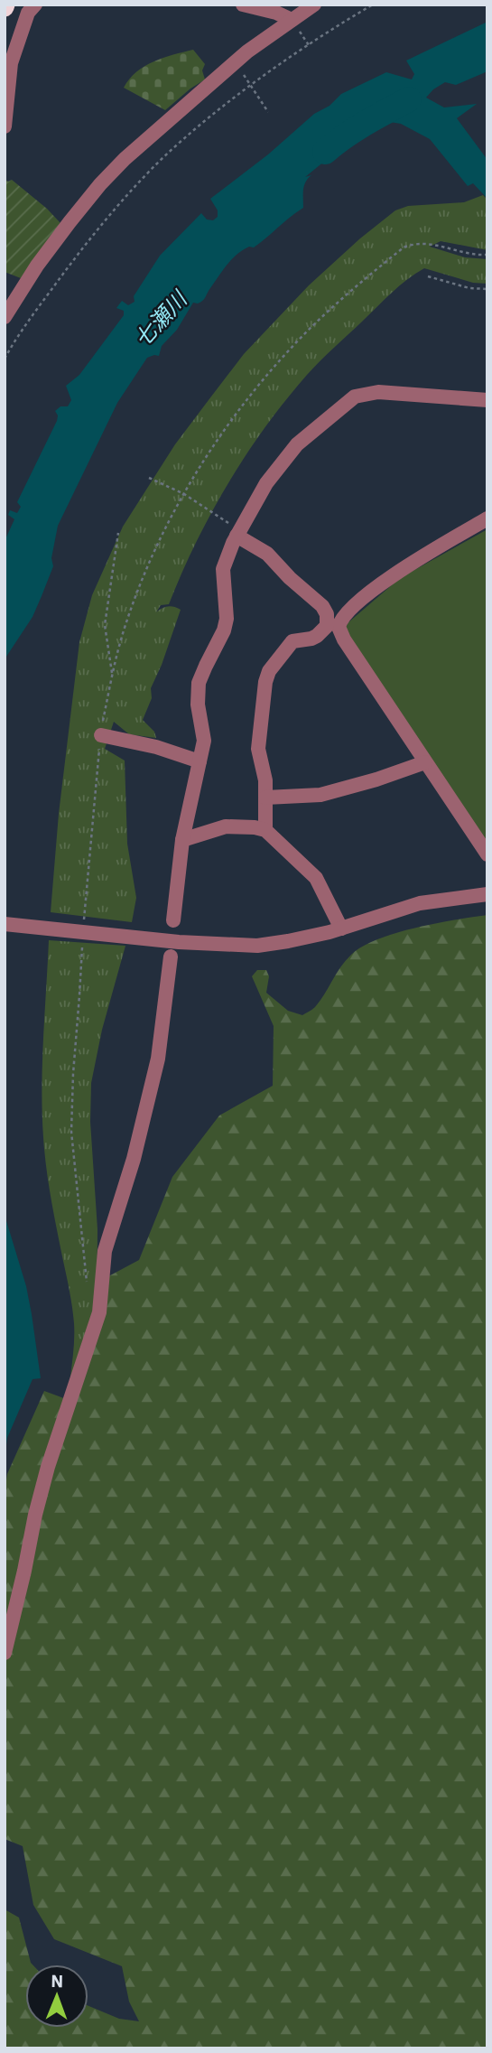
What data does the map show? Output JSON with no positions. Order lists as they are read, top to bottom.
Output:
{
  "water": ["七瀬川"],
  "north": "top"
}
